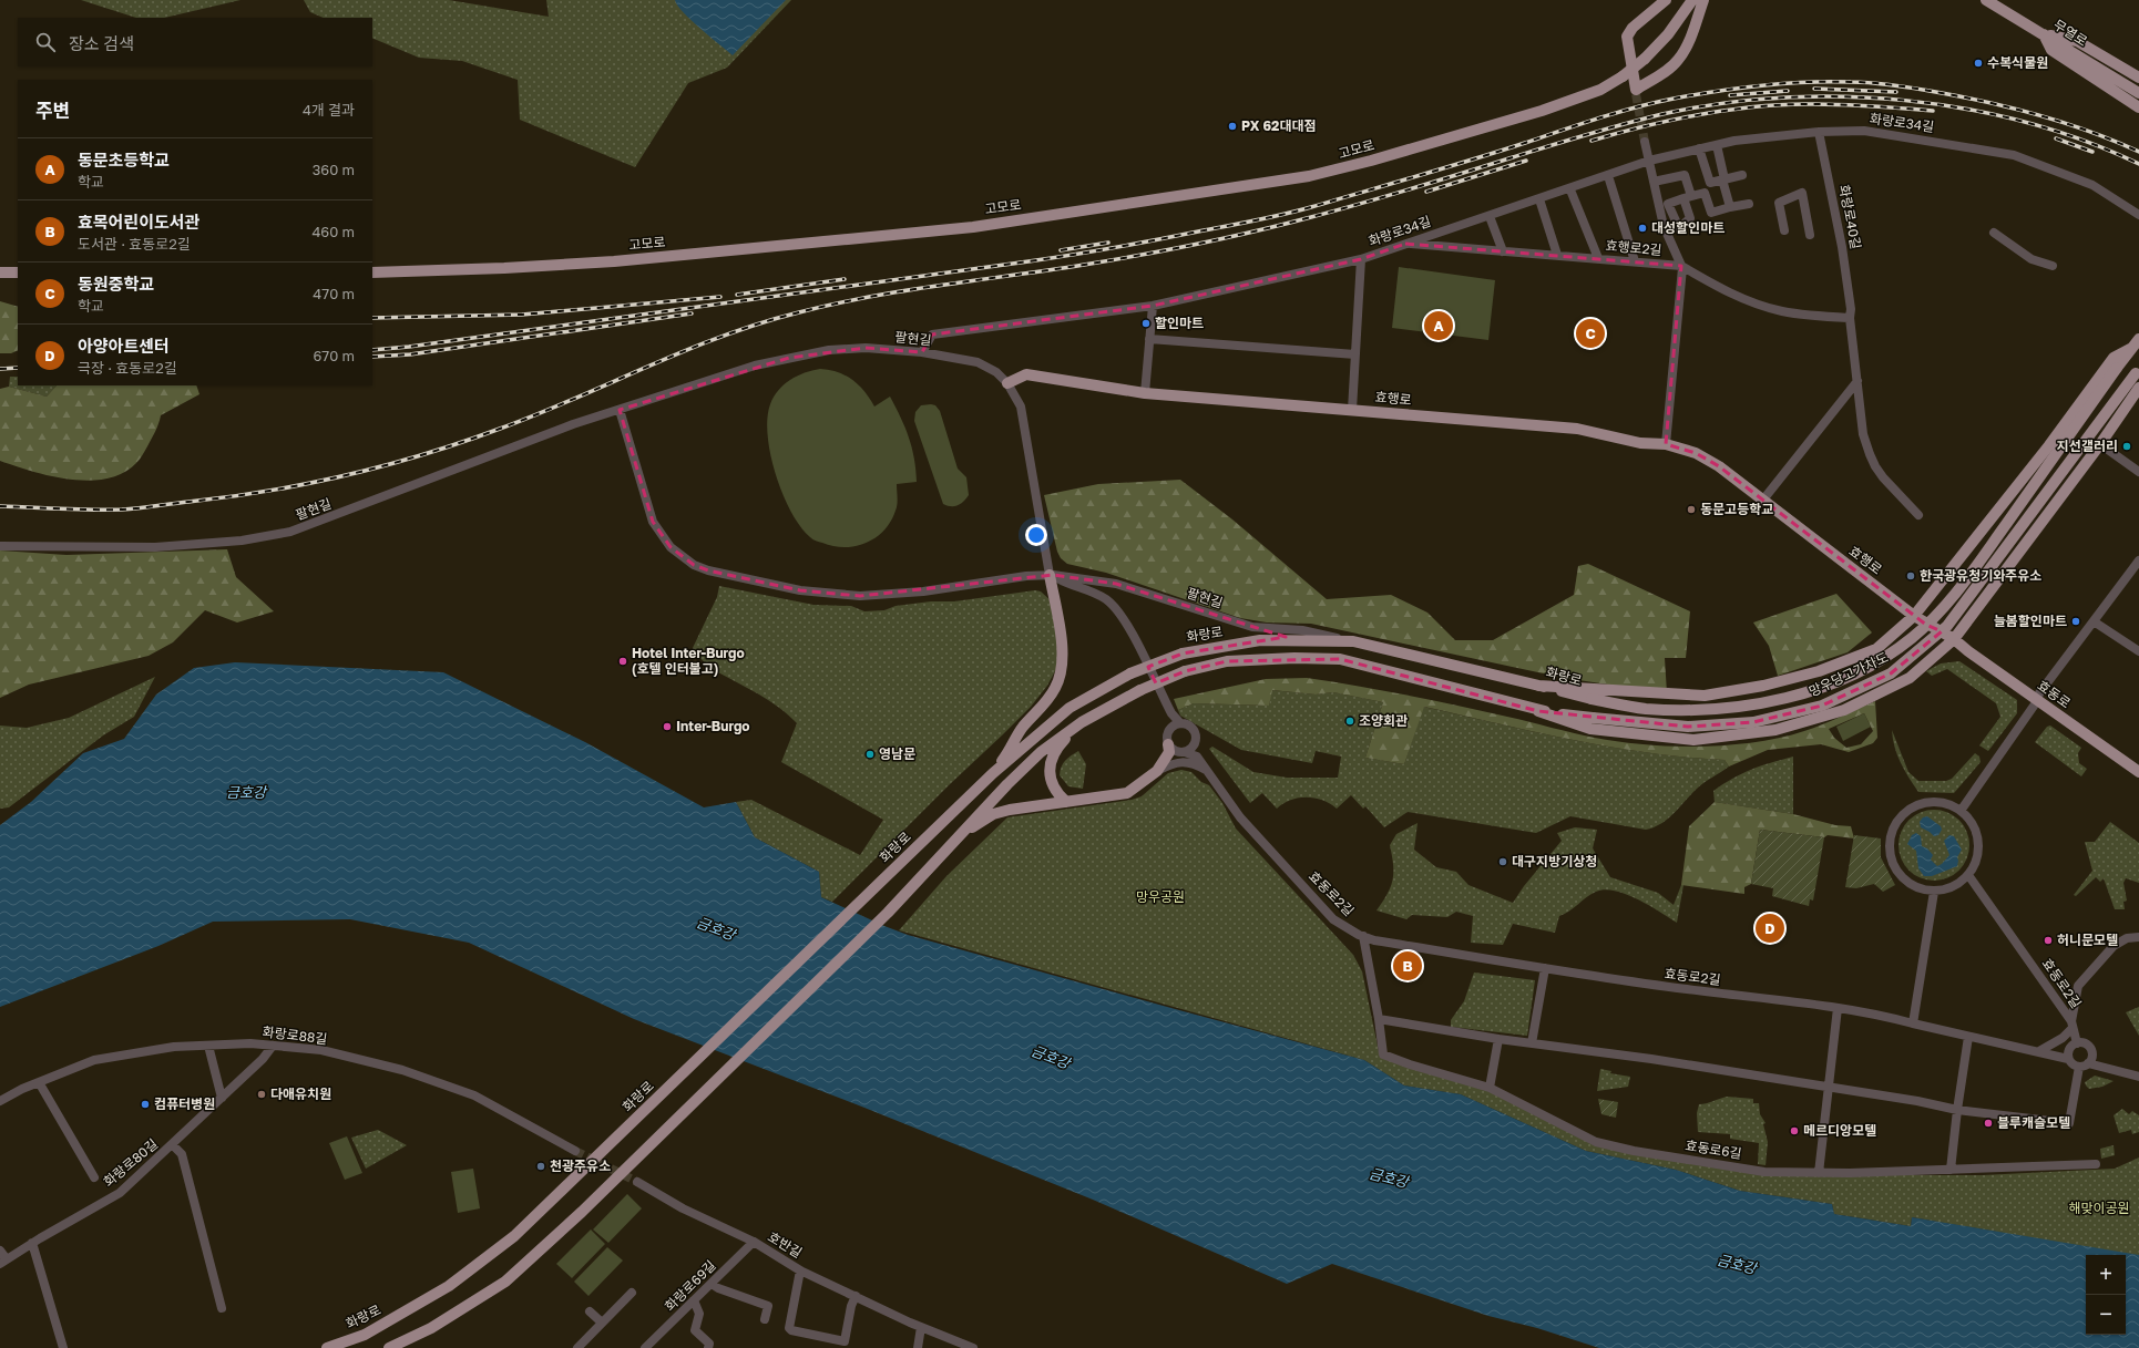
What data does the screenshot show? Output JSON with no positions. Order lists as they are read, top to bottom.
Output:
{
  "streets": {
    "main road": [
      "무열로",
      "고모로",
      "효행로",
      "화랑로",
      "망우당고가차도",
      "효동로"
    ],
    "street": [
      "화랑로34길",
      "화랑로40길",
      "효행로2길",
      "팔현길",
      "효동로2길",
      "화랑로88길",
      "효동로6길",
      "화랑로80길",
      "호반길",
      "화랑로69길"
    ]
  },
  "crossings": [
    ["화랑로34길", "화랑로40길"],
    ["화랑로34길", "효행로2길"],
    ["화랑로34길", "팔현길"],
    ["화랑로40길", "효행로2길"],
    ["팔현길", "효행로"],
    ["팔현길", "화랑로"],
    ["효행로", "효동로"],
    ["화랑로", "망우당고가차도"],
    ["효동로2길", "효동로6길"],
    ["화랑로88길", "화랑로80길"],
    ["호반길", "화랑로69길"]
  ],
  "water": ["금호강"],
  "parks": ["망우공원", "해맞이공원"],
  "places": [
    "수복식물원",
    "PX 62대대점",
    "대성할인마트",
    "할인마트",
    "지선갤러리",
    "동문고등학교",
    "한국광유청기와주유소",
    "늘봄할인마트",
    "Hotel Inter-Burgo (호텔 인터불고)",
    "조양회관",
    "Inter-Burgo",
    "영남문",
    "대구지방기상청",
    "허니문모텔",
    "다애유치원",
    "컴퓨터병원",
    "블루캐슬모텔",
    "메르디앙모텔",
    "천광주유소"
  ],
  "page": {
    "search": "장소 검색",
    "heading": ["주변", "4개 결과"],
    "list": [
      {
        "mark": "A",
        "name": "동문초등학교",
        "note": "학교",
        "value": "360 m"
      },
      {
        "mark": "B",
        "name": "효목어린이도서관",
        "note": "도서관 · 효동로2길",
        "value": "460 m"
      },
      {
        "mark": "C",
        "name": "동원중학교",
        "note": "학교",
        "value": "470 m"
      },
      {
        "mark": "D",
        "name": "아양아트센터",
        "note": "극장 · 효동로2길",
        "value": "670 m"
      }
    ],
    "pins": [
      "A",
      "C",
      "D",
      "B"
    ],
    "map_buttons": ["+", "−"]
  }
}
